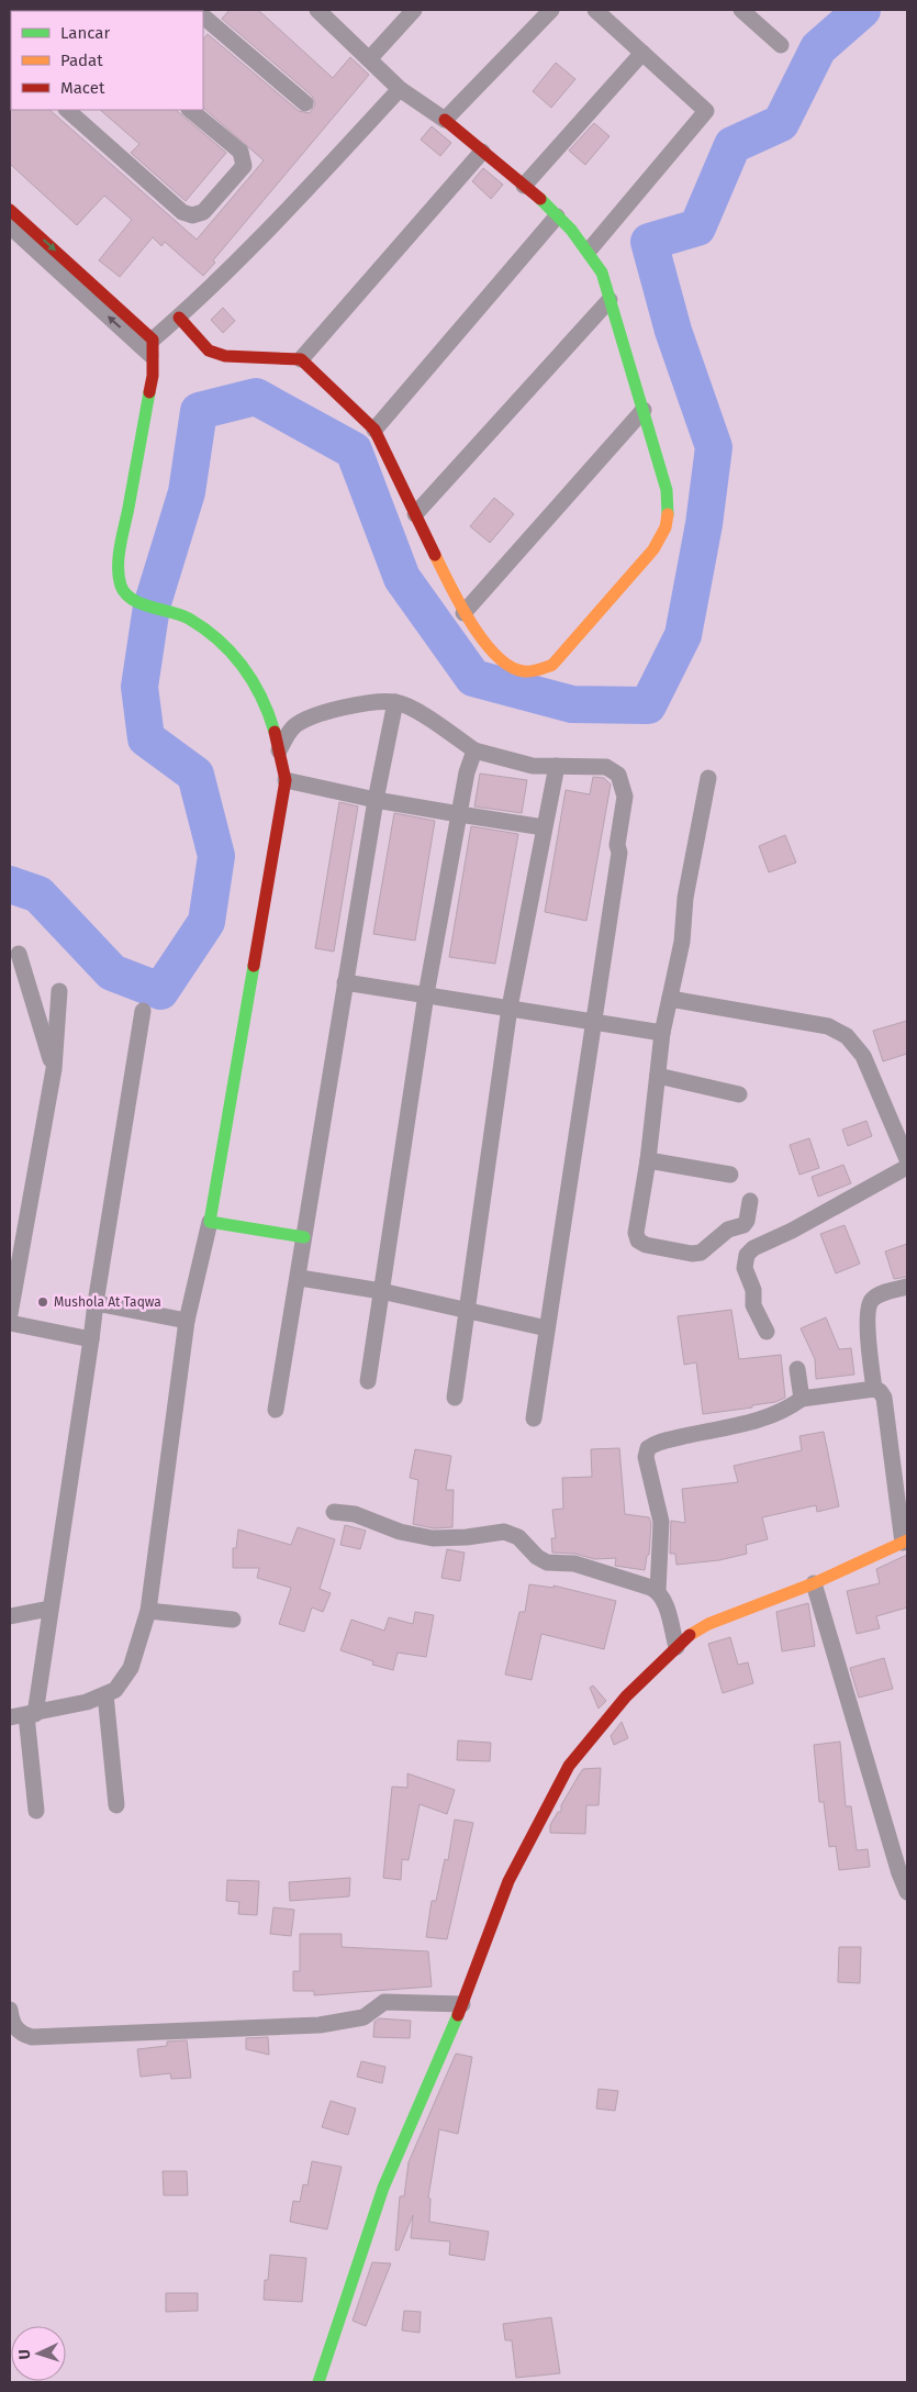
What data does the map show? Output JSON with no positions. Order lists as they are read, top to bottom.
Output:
{
  "places": ["Mushola At Taqwa"],
  "legend": ["Lancar", "Padat", "Macet"],
  "north": "left"
}
